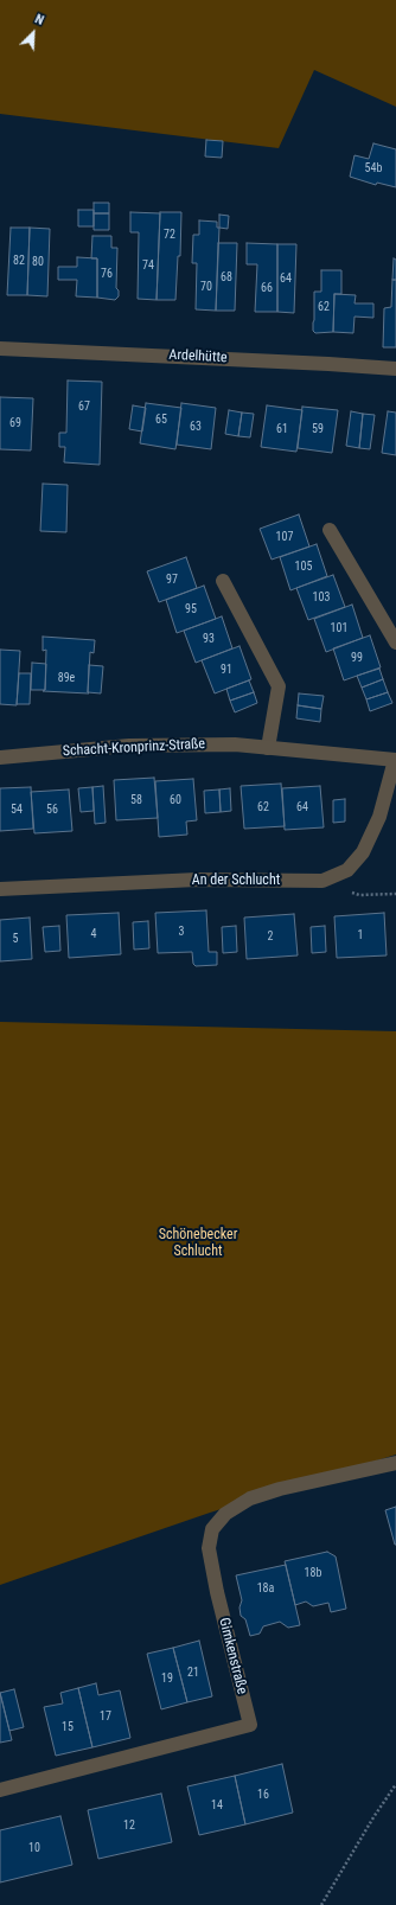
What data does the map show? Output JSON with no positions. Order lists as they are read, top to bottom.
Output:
{
  "streets": {
    "street": [
      "Ardelhütte",
      "Schacht-Kronprinz-Straße",
      "An der Schlucht",
      "Gimkenstraße"
    ]
  },
  "crossings": [
    ["Schacht-Kronprinz-Straße", "An der Schlucht"]
  ],
  "parks": ["Schönebecker Schlucht"],
  "house_numbers": [
    "54b",
    "72",
    "82",
    "80",
    "74",
    "76",
    "68",
    "64",
    "70",
    "66",
    "62",
    "67",
    "65",
    "69",
    "63",
    "61",
    "59",
    "107",
    "105",
    "97",
    "103",
    "95",
    "101",
    "93",
    "99",
    "91",
    "89e",
    "58",
    "60",
    "62",
    "64",
    "54",
    "56",
    "3",
    "4",
    "1",
    "2",
    "5",
    "18b",
    "18a",
    "21",
    "19",
    "17",
    "15",
    "16",
    "14",
    "12",
    "10"
  ],
  "north": "top right"
}
